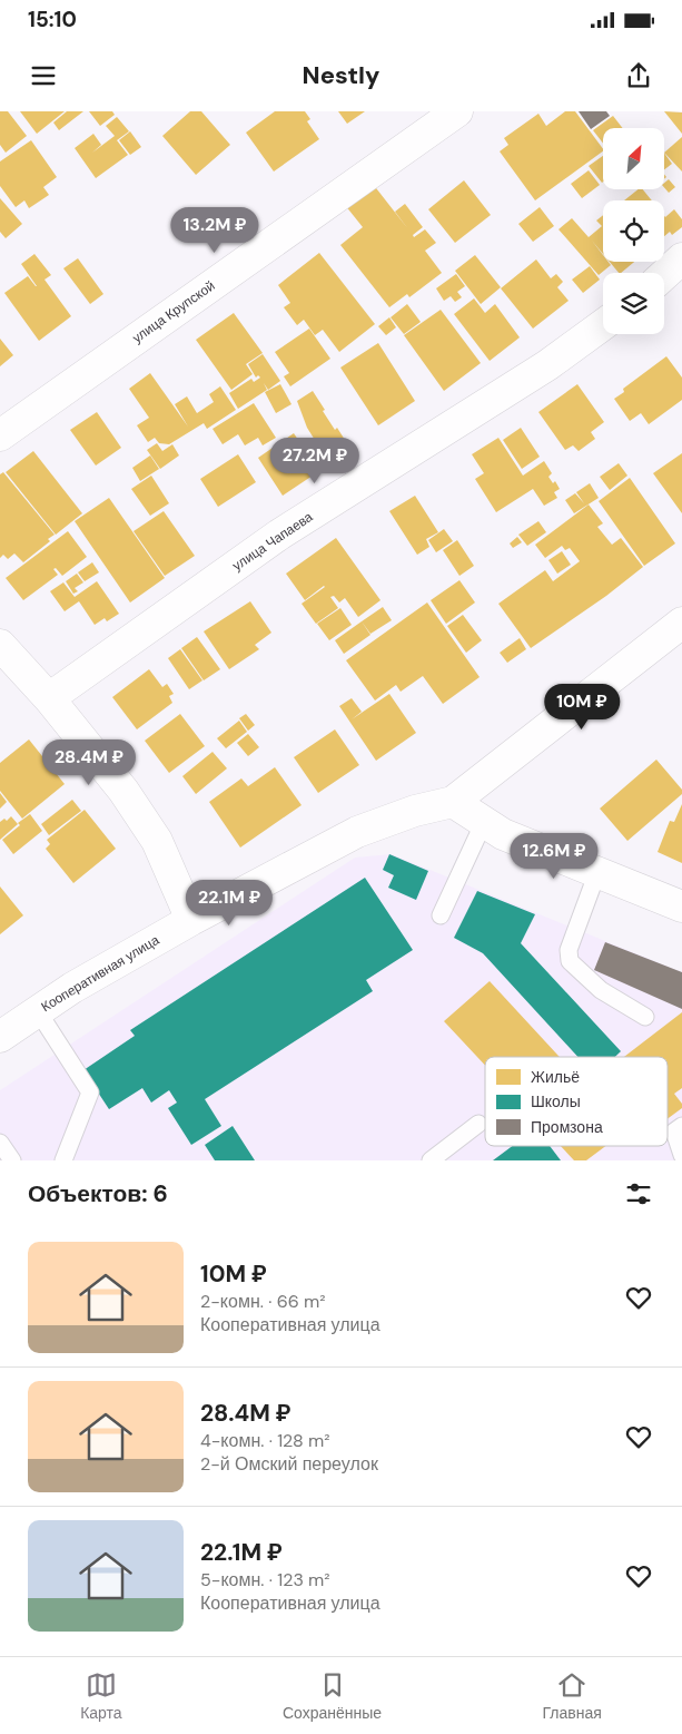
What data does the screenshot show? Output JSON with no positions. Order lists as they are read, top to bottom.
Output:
{
  "streets": {
    "street": ["улица Крупской", "улица Чапаева", "Кооперативная улица"]
  },
  "legend": ["Жильё", "Школы", "Промзона"],
  "north": "top right",
  "page": {
    "status": "15:10",
    "header": "Nestly",
    "price": [
      "13.2M ₽",
      "27.2M ₽",
      "10M ₽",
      "28.4M ₽",
      "12.6M ₽",
      "22.1M ₽"
    ],
    "heading": "Объектов: 6",
    "list": [
      {
        "name": "10M ₽",
        "note": "2-комн. · 66 m² · Кооперативная улица"
      },
      {
        "name": "28.4M ₽",
        "note": "4-комн. · 128 m² · 2-й Омский переулок"
      },
      {
        "name": "22.1M ₽",
        "note": "5-комн. · 123 m² · Кооперативная улица"
      }
    ],
    "tabs": ["Карта", "Сохранённые", "Главная"]
  }
}
